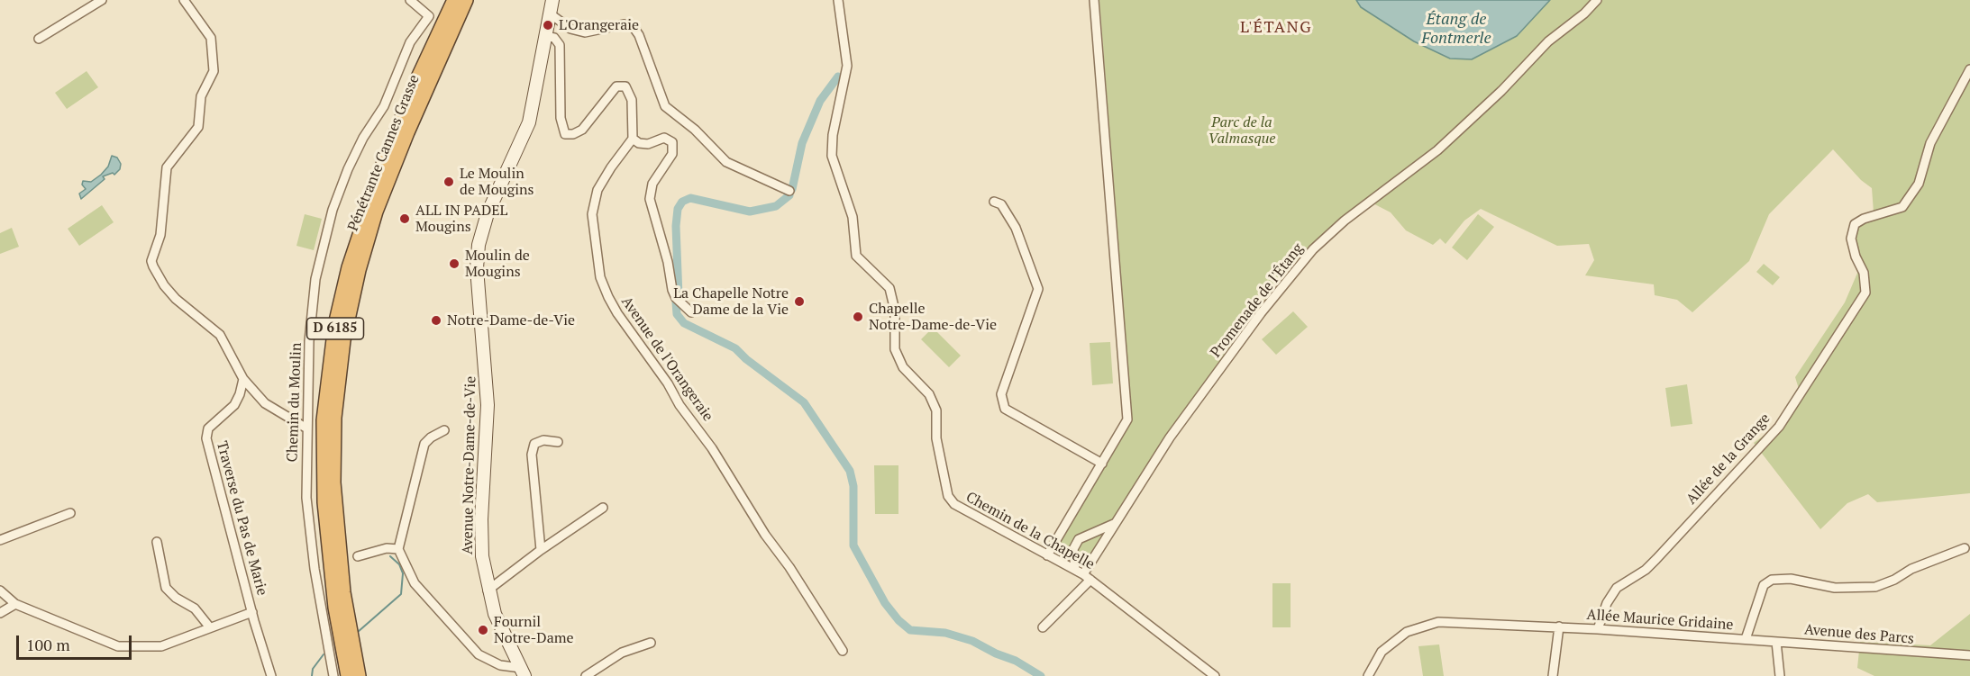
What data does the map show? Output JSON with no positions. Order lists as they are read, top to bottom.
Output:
{
  "streets": {
    "highway": ["Pénétrante Cannes Grasse", "D 6185"],
    "main road": ["Avenue Notre-Dame-de-Vie"],
    "street": [
      "Promenade de l'Étang",
      "Avenue de l'Orangeraie",
      "Chemin du Moulin",
      "Allée de la Grange",
      "Traverse du Pas de Marie",
      "Chemin de la Chapelle",
      "Allée Maurice Gridaine",
      "Avenue des Parcs"
    ]
  },
  "crossings": [
    ["Promenade de l'Étang", "Chemin de la Chapelle"],
    ["Allée de la Grange", "Allée Maurice Gridaine"],
    ["Allée Maurice Gridaine", "Avenue des Parcs"]
  ],
  "districts": ["L'ÉTANG"],
  "water": ["Étang de Fontmerle"],
  "parks": ["Parc de la Valmasque"],
  "places": [
    "L'Orangeraie",
    "Le Moulin de Mougins",
    "ALL IN PADEL Mougins",
    "Moulin de Mougins",
    "La Chapelle Notre Dame de la Vie",
    "Chapelle Notre-Dame-de-Vie",
    "Notre-Dame-de-Vie",
    "Fournil Notre-Dame"
  ],
  "scale_bar": "100 m"
}
